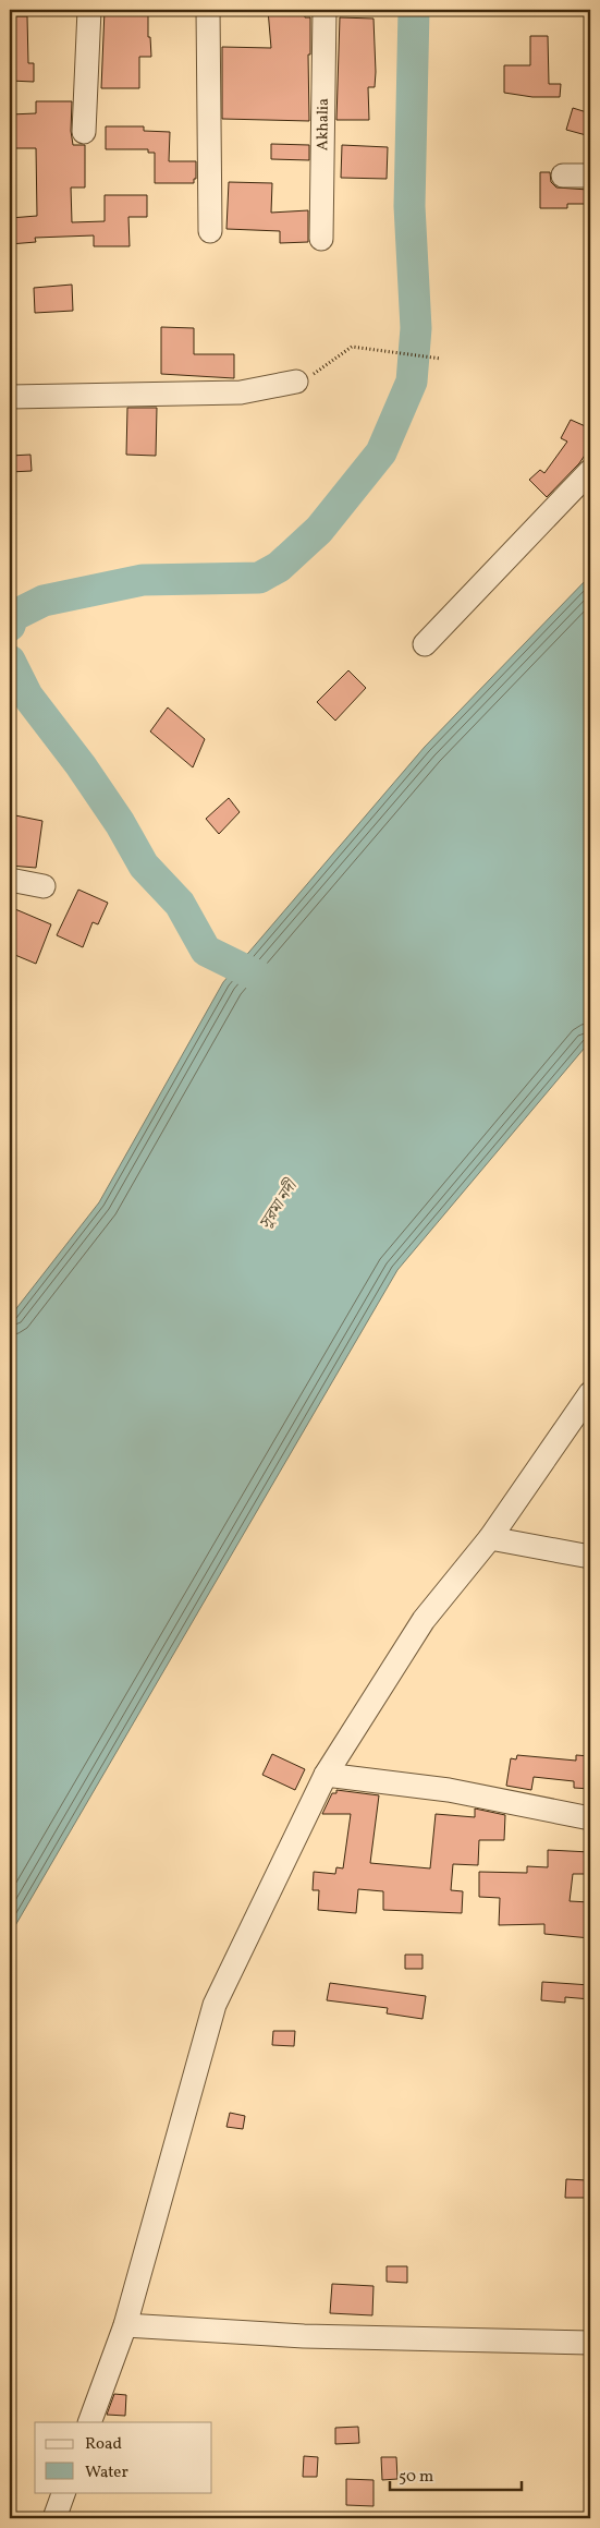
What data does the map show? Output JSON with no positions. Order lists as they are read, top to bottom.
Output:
{
  "streets": {
    "street": ["Akhalia"]
  },
  "water": ["সুরমা নদী"],
  "legend": ["Road", "Water"],
  "scale_bar": "50 m"
}
